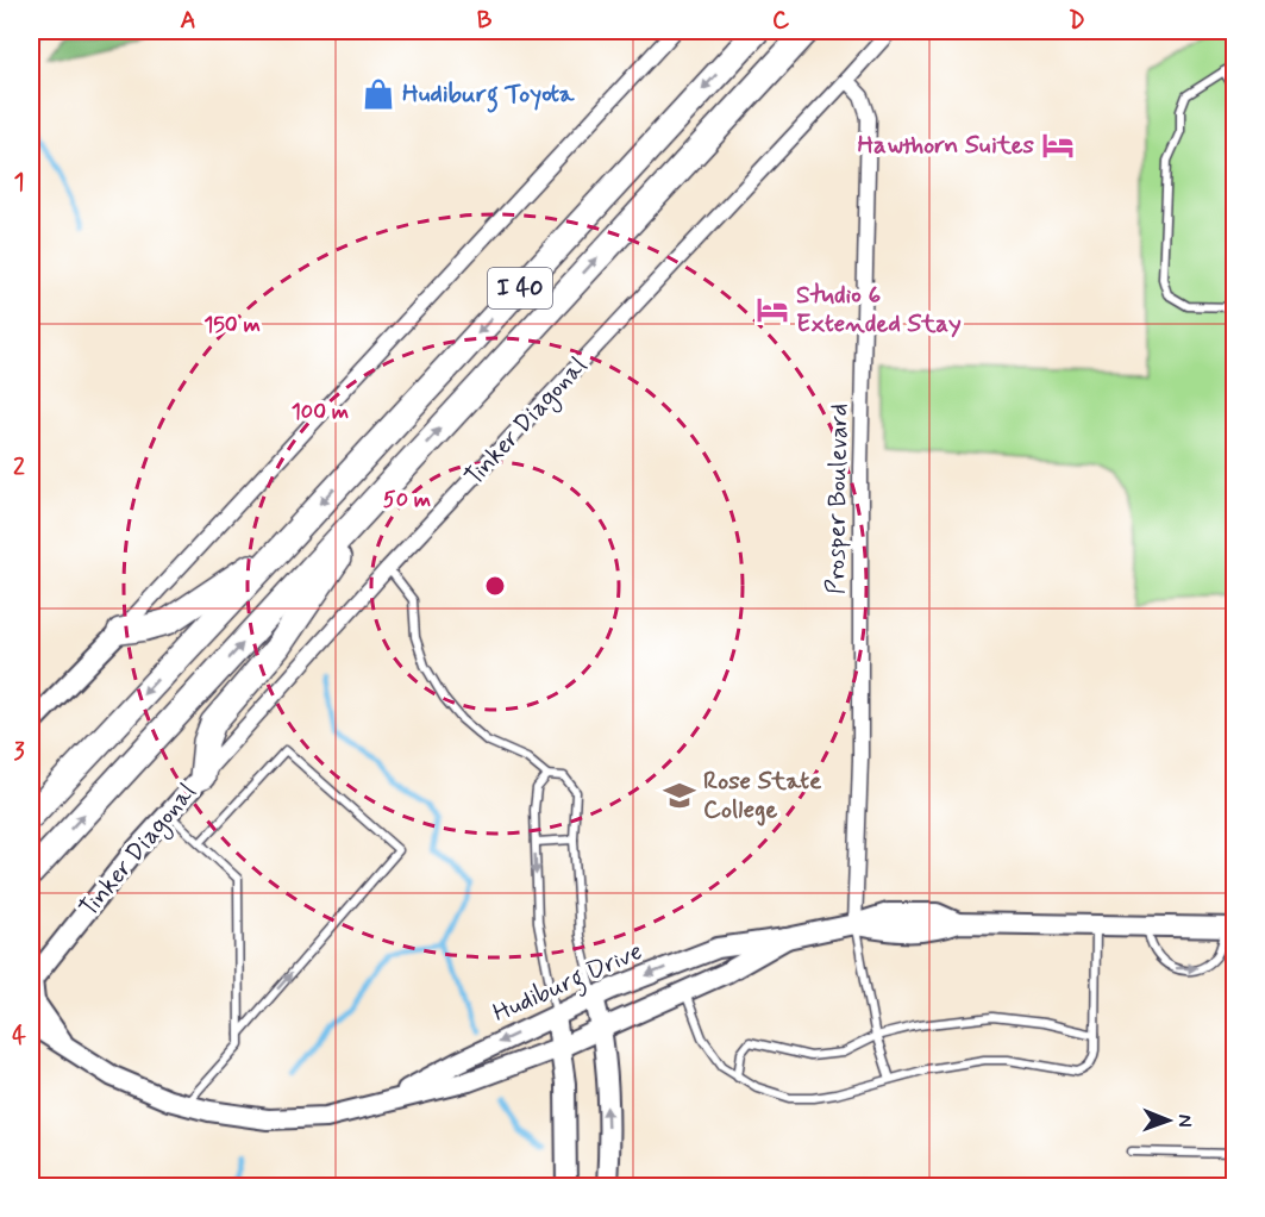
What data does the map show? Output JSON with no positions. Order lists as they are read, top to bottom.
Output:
{
  "streets": {
    "highway": ["I 40"],
    "street": ["Tinker Diagonal", "Prosper Boulevard", "Hudiburg Drive"]
  },
  "crossings": [
    ["Tinker Diagonal", "Prosper Boulevard"],
    ["Prosper Boulevard", "Hudiburg Drive"]
  ],
  "places": {
    "shop": ["Hudiburg Toyota"],
    "hotel": ["Hawthorn Suites", "Studio 6 Extended Stay"],
    "school or university": ["Rose State College"]
  },
  "north": "right",
  "grid": {
    "columns": [
      "A",
      "B",
      "C",
      "D"
    ],
    "rows": [
      "1",
      "2",
      "3",
      "4"
    ]
  },
  "rings": ["150 m", "100 m", "50 m"]
}
